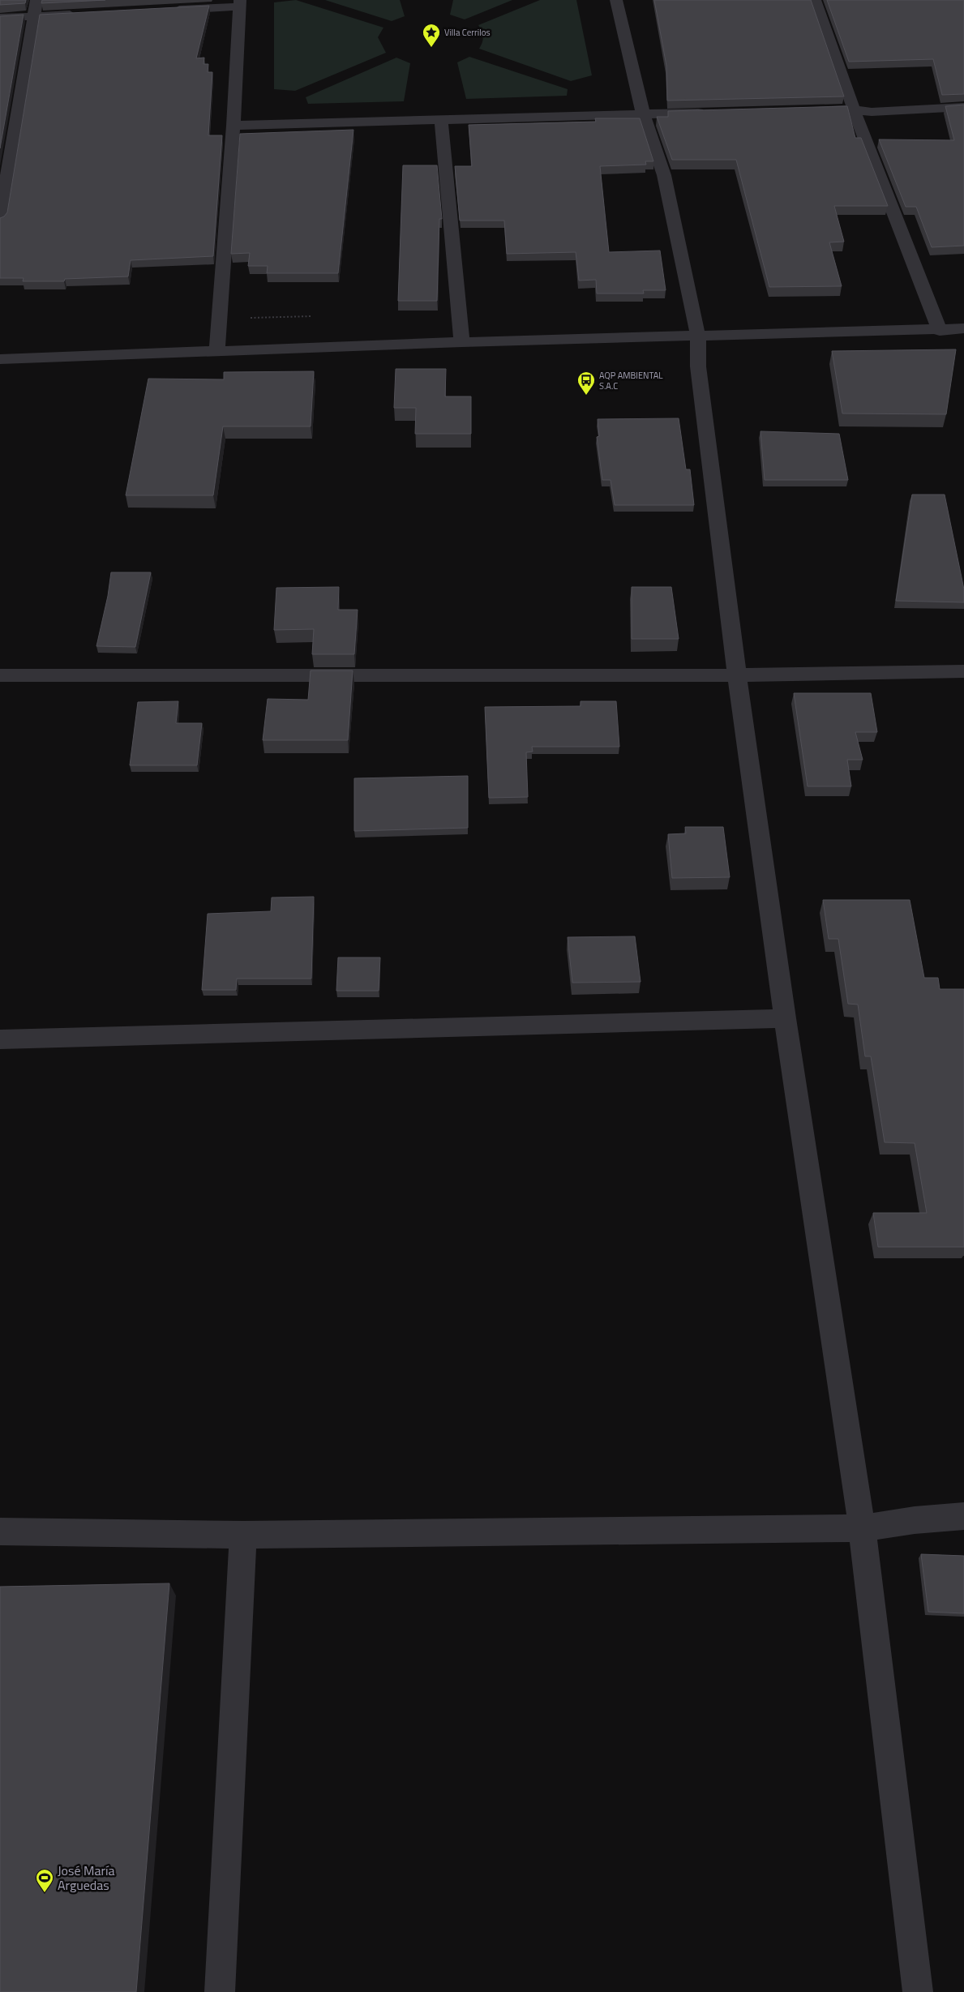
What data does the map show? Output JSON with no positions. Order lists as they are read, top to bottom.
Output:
{
  "places": {
    "place": ["Villa Cerrilos"],
    "bus stop": ["AQP AMBIENTAL S.A.C"],
    "sports": ["José María Arguedas"]
  }
}
